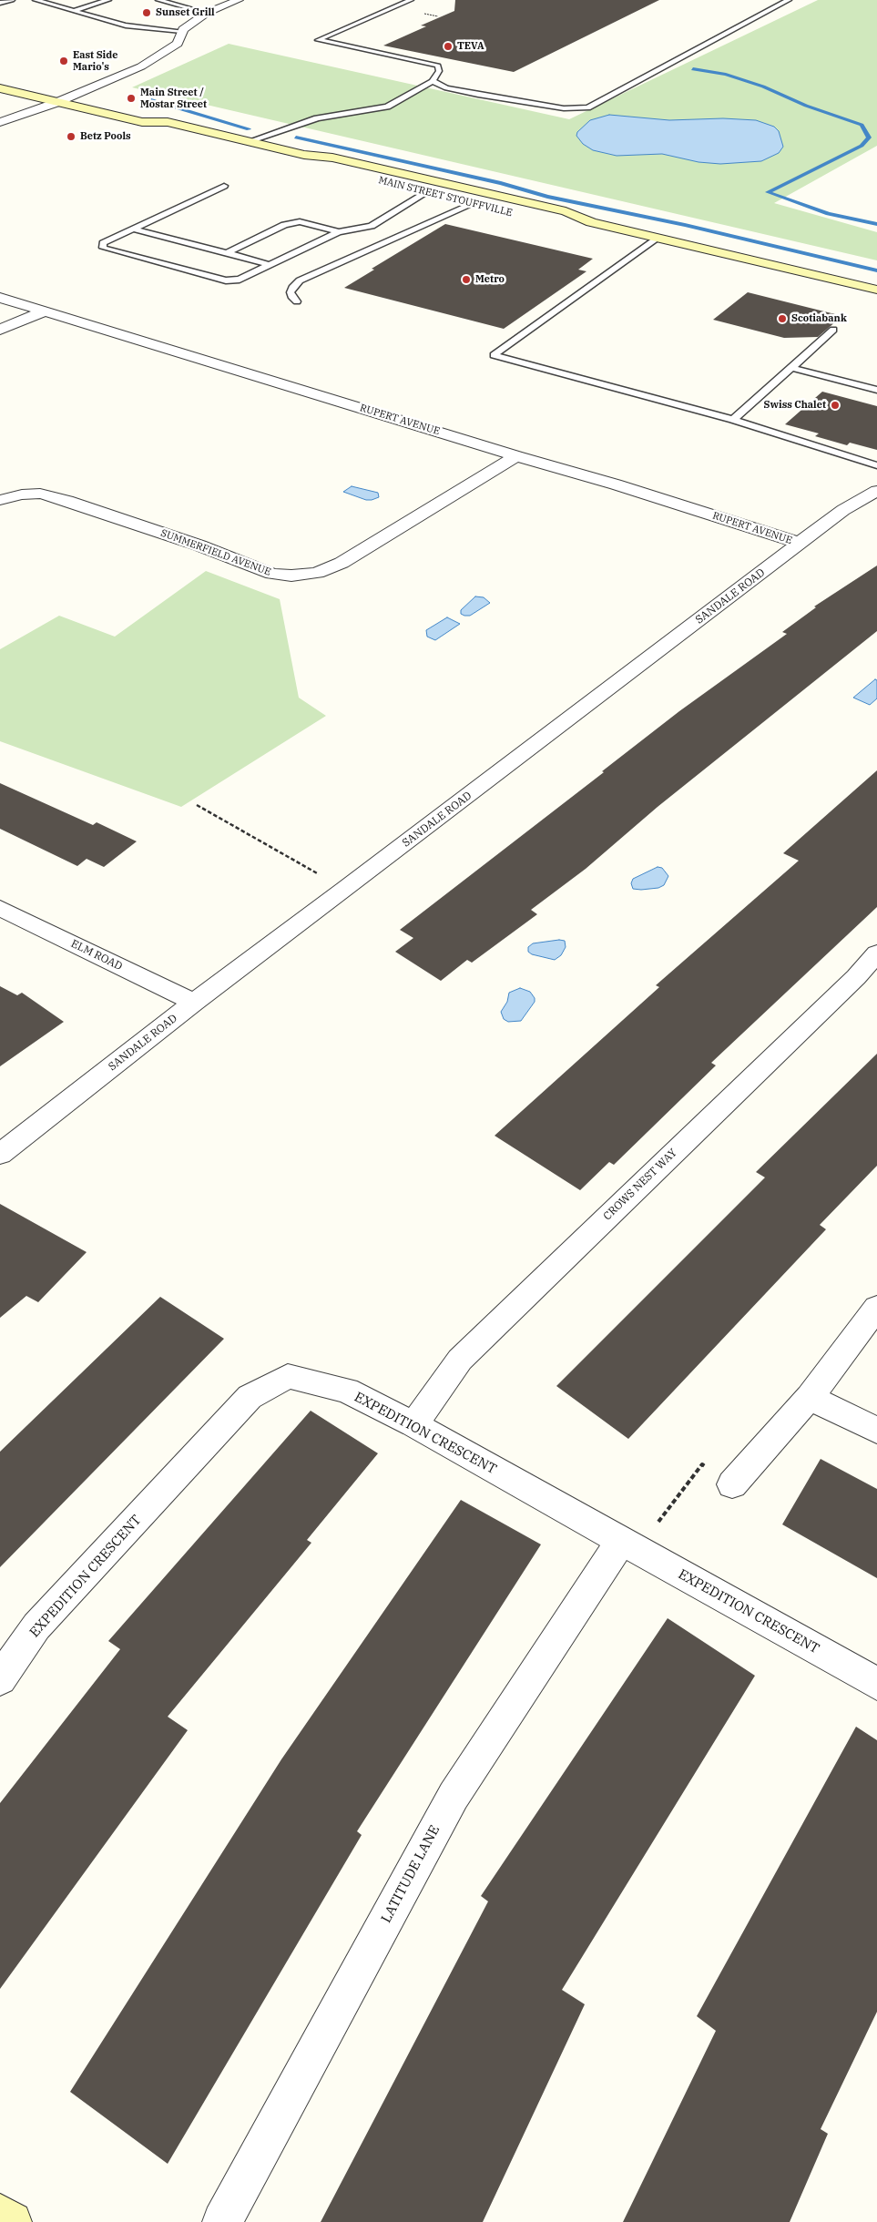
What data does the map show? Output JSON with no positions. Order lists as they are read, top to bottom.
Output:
{
  "streets": {
    "main road": ["MAIN STREET STOUFFVILLE"],
    "street": [
      "RUPERT AVENUE",
      "SUMMERFIELD AVENUE",
      "SANDALE ROAD",
      "ELM ROAD",
      "CROWS NEST WAY",
      "EXPEDITION CRESCENT",
      "LATITUDE LANE"
    ]
  },
  "crossings": [
    ["RUPERT AVENUE", "SUMMERFIELD AVENUE"],
    ["RUPERT AVENUE", "SANDALE ROAD"],
    ["SANDALE ROAD", "ELM ROAD"],
    ["CROWS NEST WAY", "EXPEDITION CRESCENT"],
    ["EXPEDITION CRESCENT", "LATITUDE LANE"]
  ],
  "places": [
    "Sunset Grill",
    "TEVA",
    "East Side Mario's",
    "Main Street / Mostar Street",
    "Betz Pools",
    "Metro",
    "Scotiabank",
    "Swiss Chalet"
  ]
}
